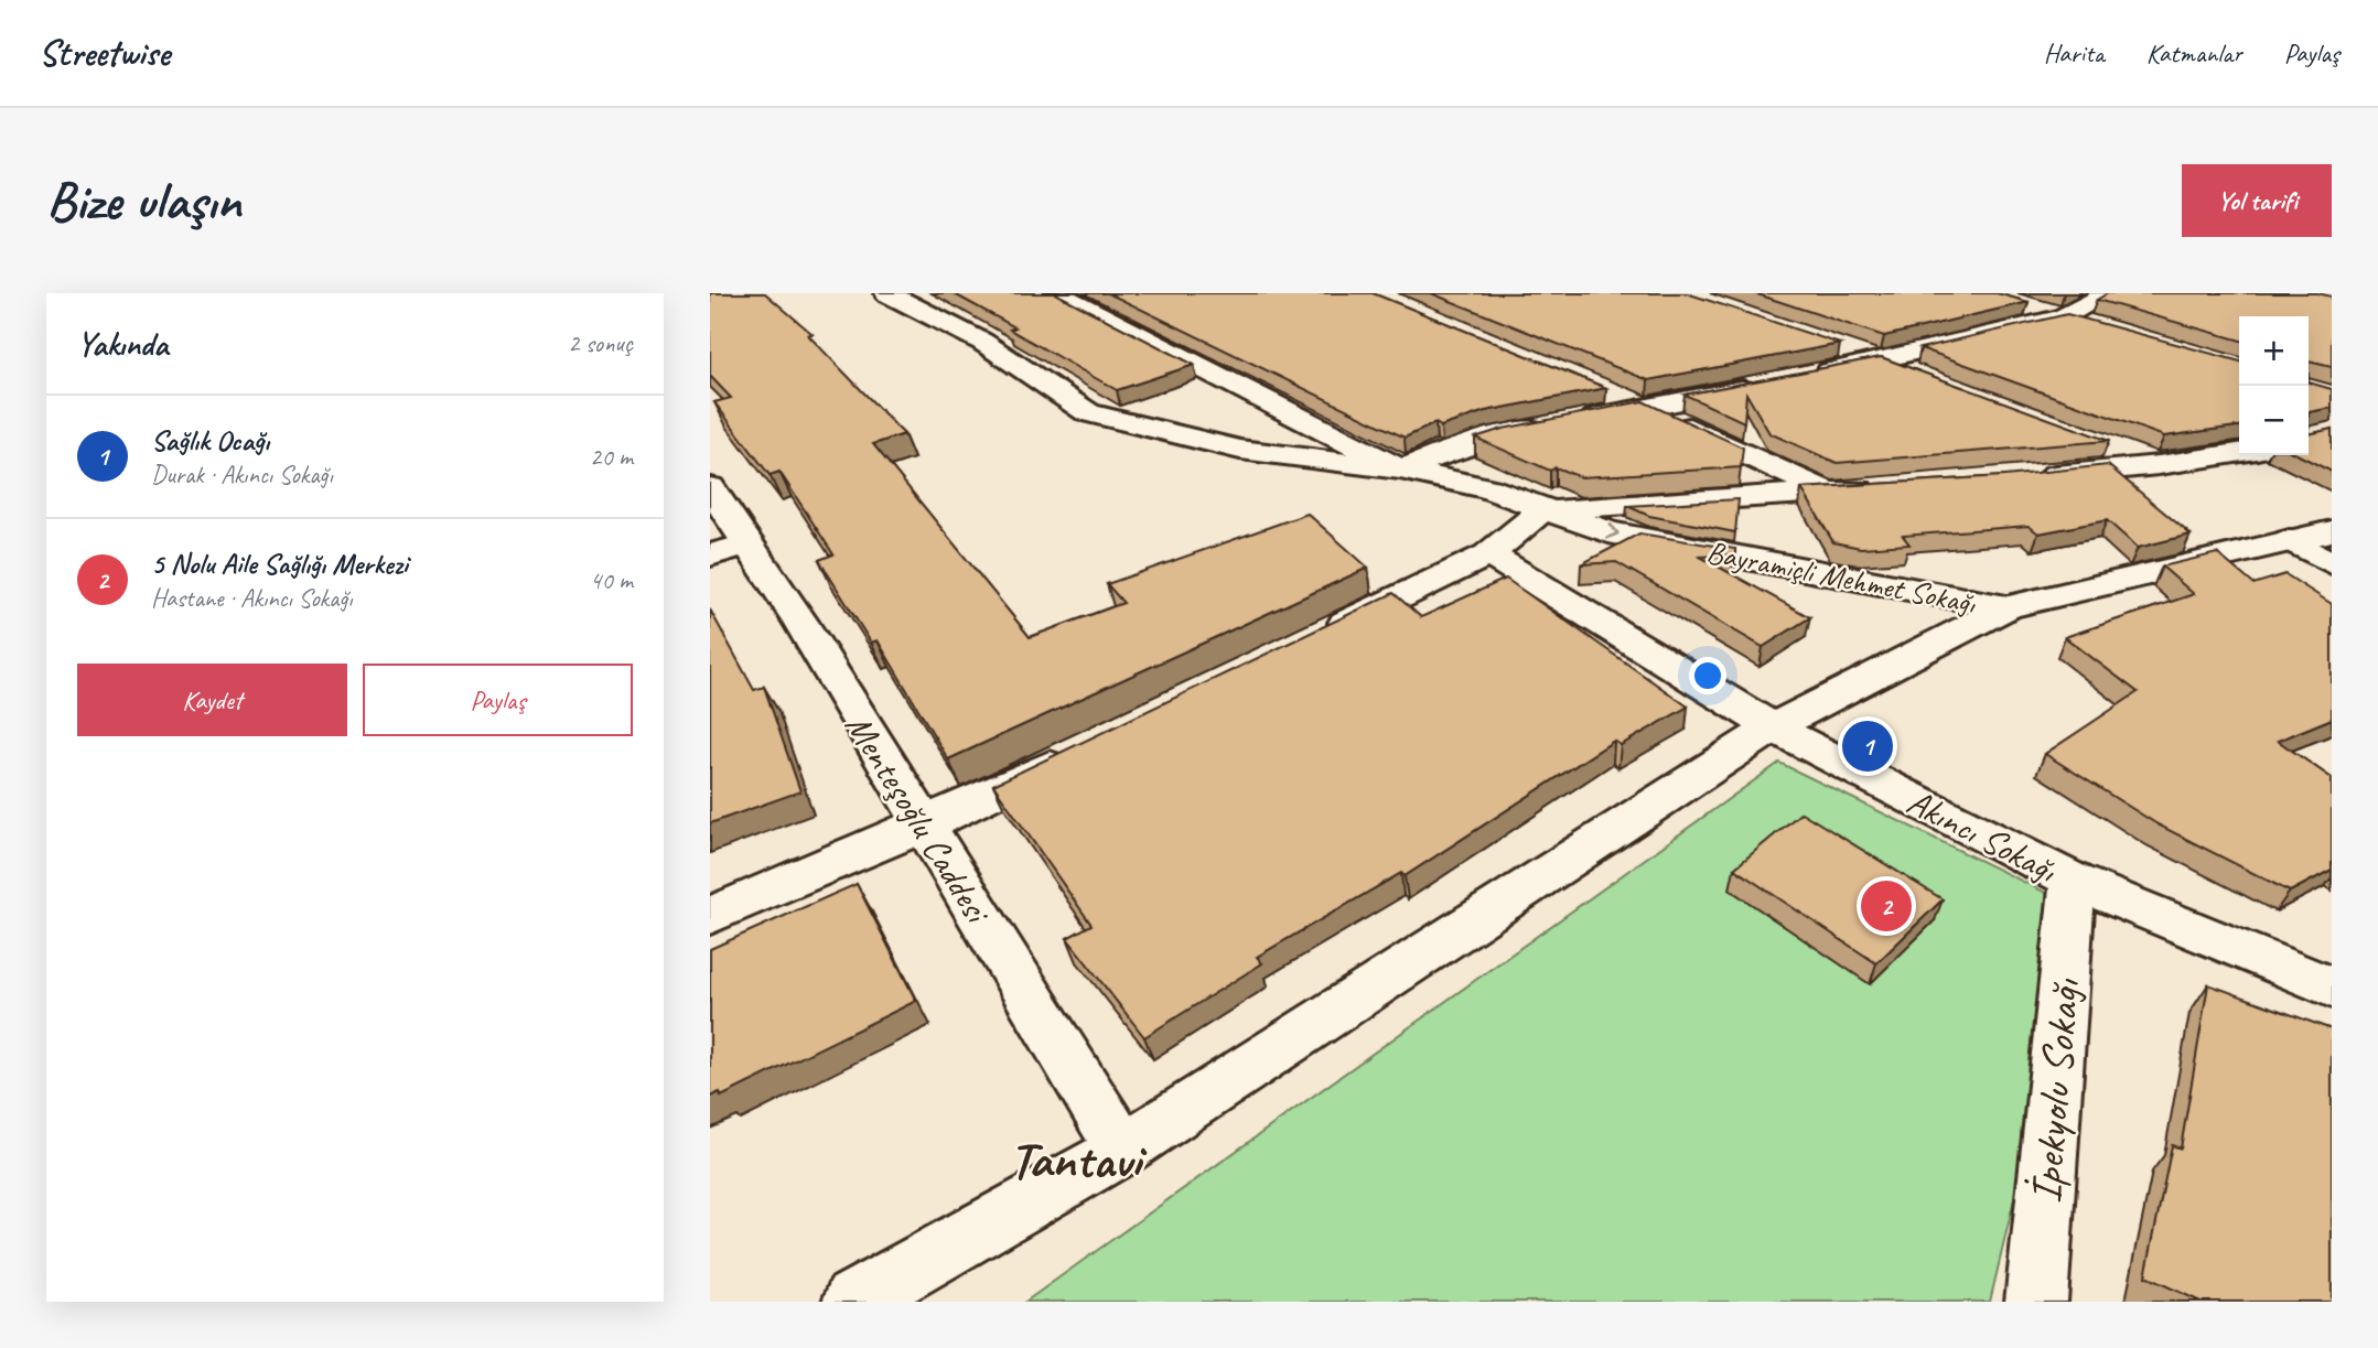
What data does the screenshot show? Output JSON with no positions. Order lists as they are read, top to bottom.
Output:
{
  "streets": {
    "street": [
      "Bayramiçli Mehmet Sokağı",
      "Menteşoğlu Caddesi",
      "Akıncı Sokağı",
      "İpekyolu Sokağı"
    ]
  },
  "crossings": [
    ["Akıncı Sokağı", "İpekyolu Sokağı"]
  ],
  "districts": ["Tantavi"],
  "page": {
    "header": "Streetwise",
    "nav": ["Harita", "Katmanlar", "Paylaş"],
    "buttons": [
      "Yol tarifi",
      ["Kaydet", "Paylaş"]
    ],
    "title": "Bize ulaşın",
    "heading": ["Yakında", "2 sonuç"],
    "map_buttons": ["+", "−"],
    "list": [
      {
        "mark": "1",
        "name": "Sağlık Ocağı",
        "note": "Durak · Akıncı Sokağı",
        "value": "20 m"
      },
      {
        "mark": "2",
        "name": "5 Nolu Aile Sağlığı Merkezi",
        "note": "Hastane · Akıncı Sokağı",
        "value": "40 m"
      }
    ],
    "pins": ["1", "2"]
  }
}
